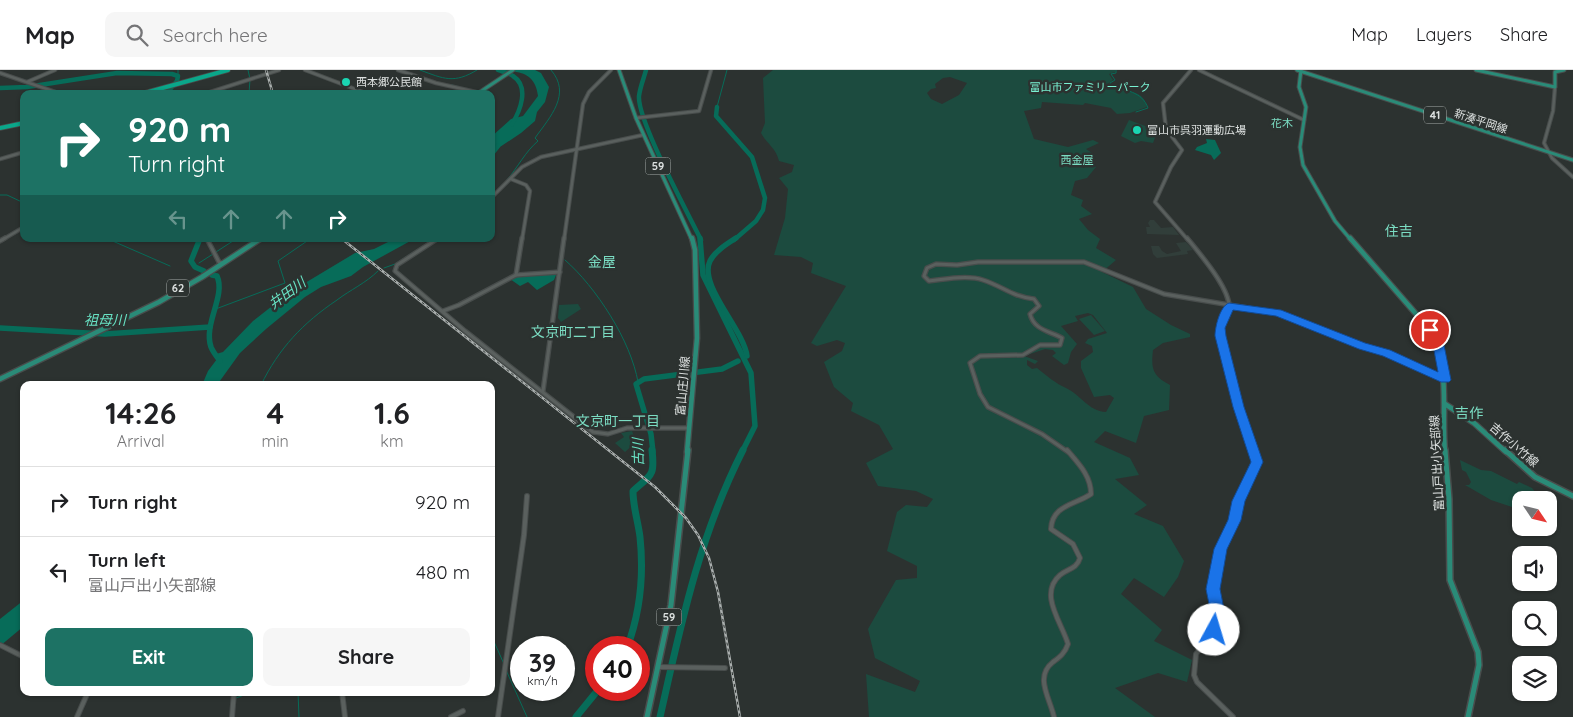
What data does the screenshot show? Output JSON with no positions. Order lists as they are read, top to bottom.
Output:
{
  "streets": {
    "main road": [
      "41",
      "新湊平岡線",
      "59",
      "62",
      "富山庄川線",
      "吉作小竹線",
      "富山戸出小矢部線"
    ]
  },
  "crossings": [
    ["新湊平岡線", "富山戸出小矢部線"],
    ["吉作小竹線", "富山戸出小矢部線"]
  ],
  "districts": [
    "花木",
    "西金屋",
    "住吉",
    "金屋",
    "文京町二丁目",
    "吉作",
    "文京町一丁目"
  ],
  "water": ["井田川", "祖母川", "古川"],
  "parks": ["富山市ファミリーパーク"],
  "places": ["西本郷公民館", "富山市呉羽運動広場"],
  "north": "bottom right",
  "page": {
    "header": "Map",
    "search": "Search here",
    "nav": ["Map", "Layers", "Share"],
    "turn": ["920 m", "Turn right"],
    "eta": [
      "14:26",
      "Arrival",
      "4",
      "min",
      "1.6",
      "km"
    ],
    "list": [
      {
        "name": "Turn right",
        "value": "920 m"
      },
      {
        "name": "Turn left",
        "note": "富山戸出小矢部線",
        "value": "480 m"
      }
    ],
    "buttons": ["Exit", "Share"],
    "speed": "39 km/h",
    "limit": "40"
  }
}
